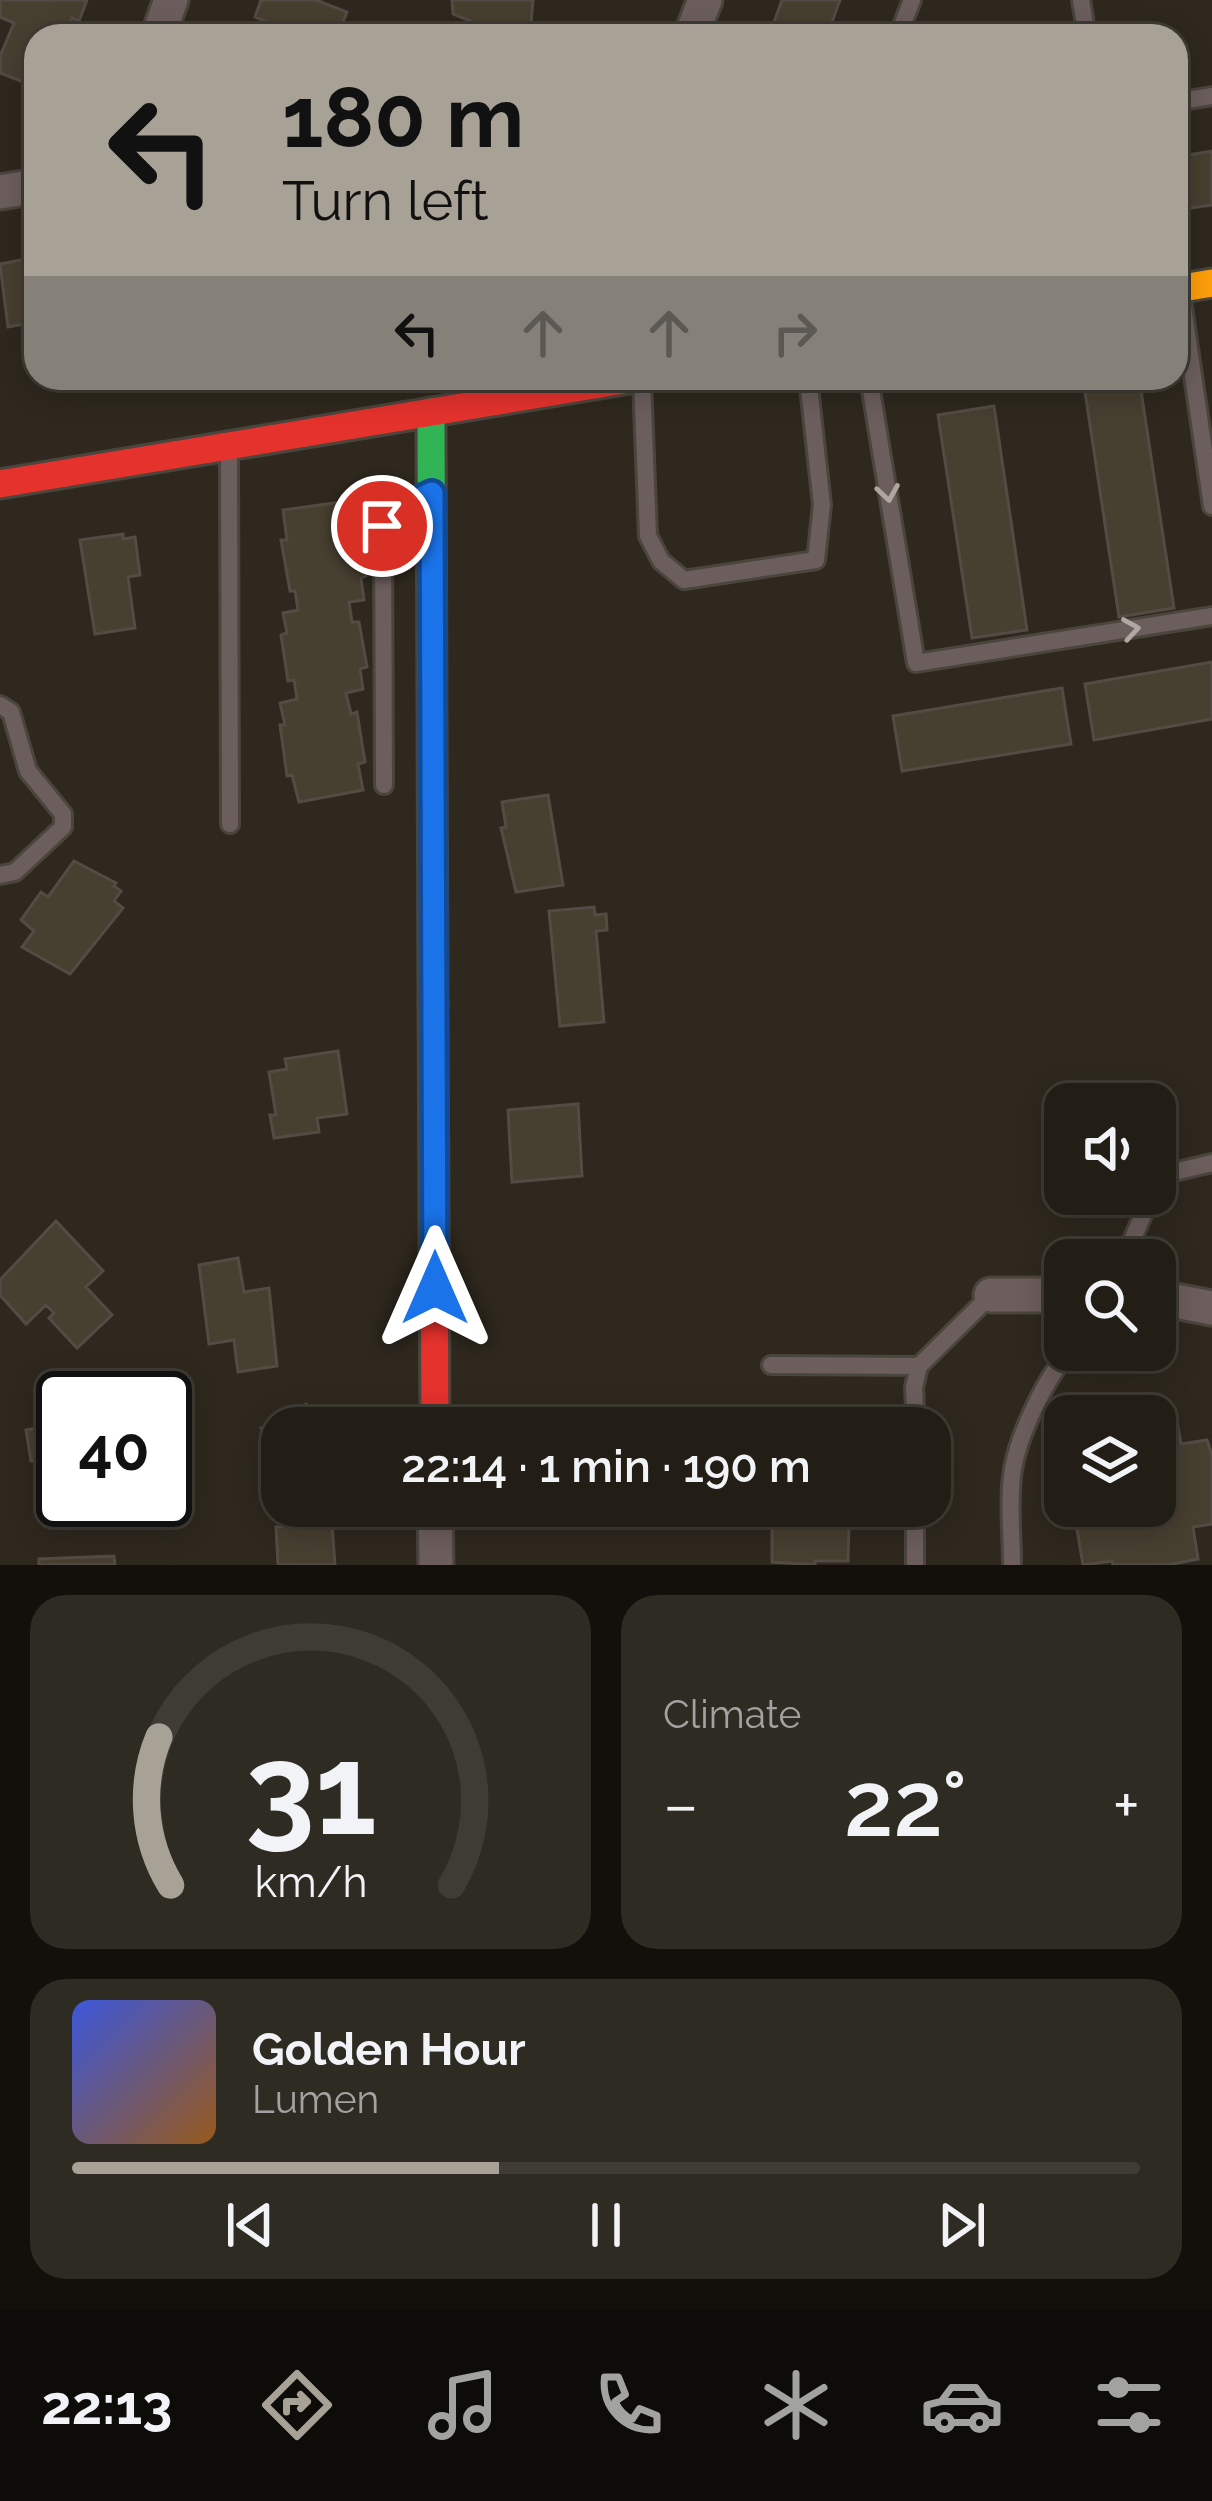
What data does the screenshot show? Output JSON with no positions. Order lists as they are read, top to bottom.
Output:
{
  "page": {
    "turn": ["180 m", "Turn left"],
    "limit": "40",
    "trip": "22:14 · 1 min · 190 m",
    "tile": "Climate",
    "heat": ["−", "22°", "+"],
    "song": ["Golden Hour", "Lumen"],
    "tabs": "22:13",
    "gauge": ["31", "km/h"]
  }
}
